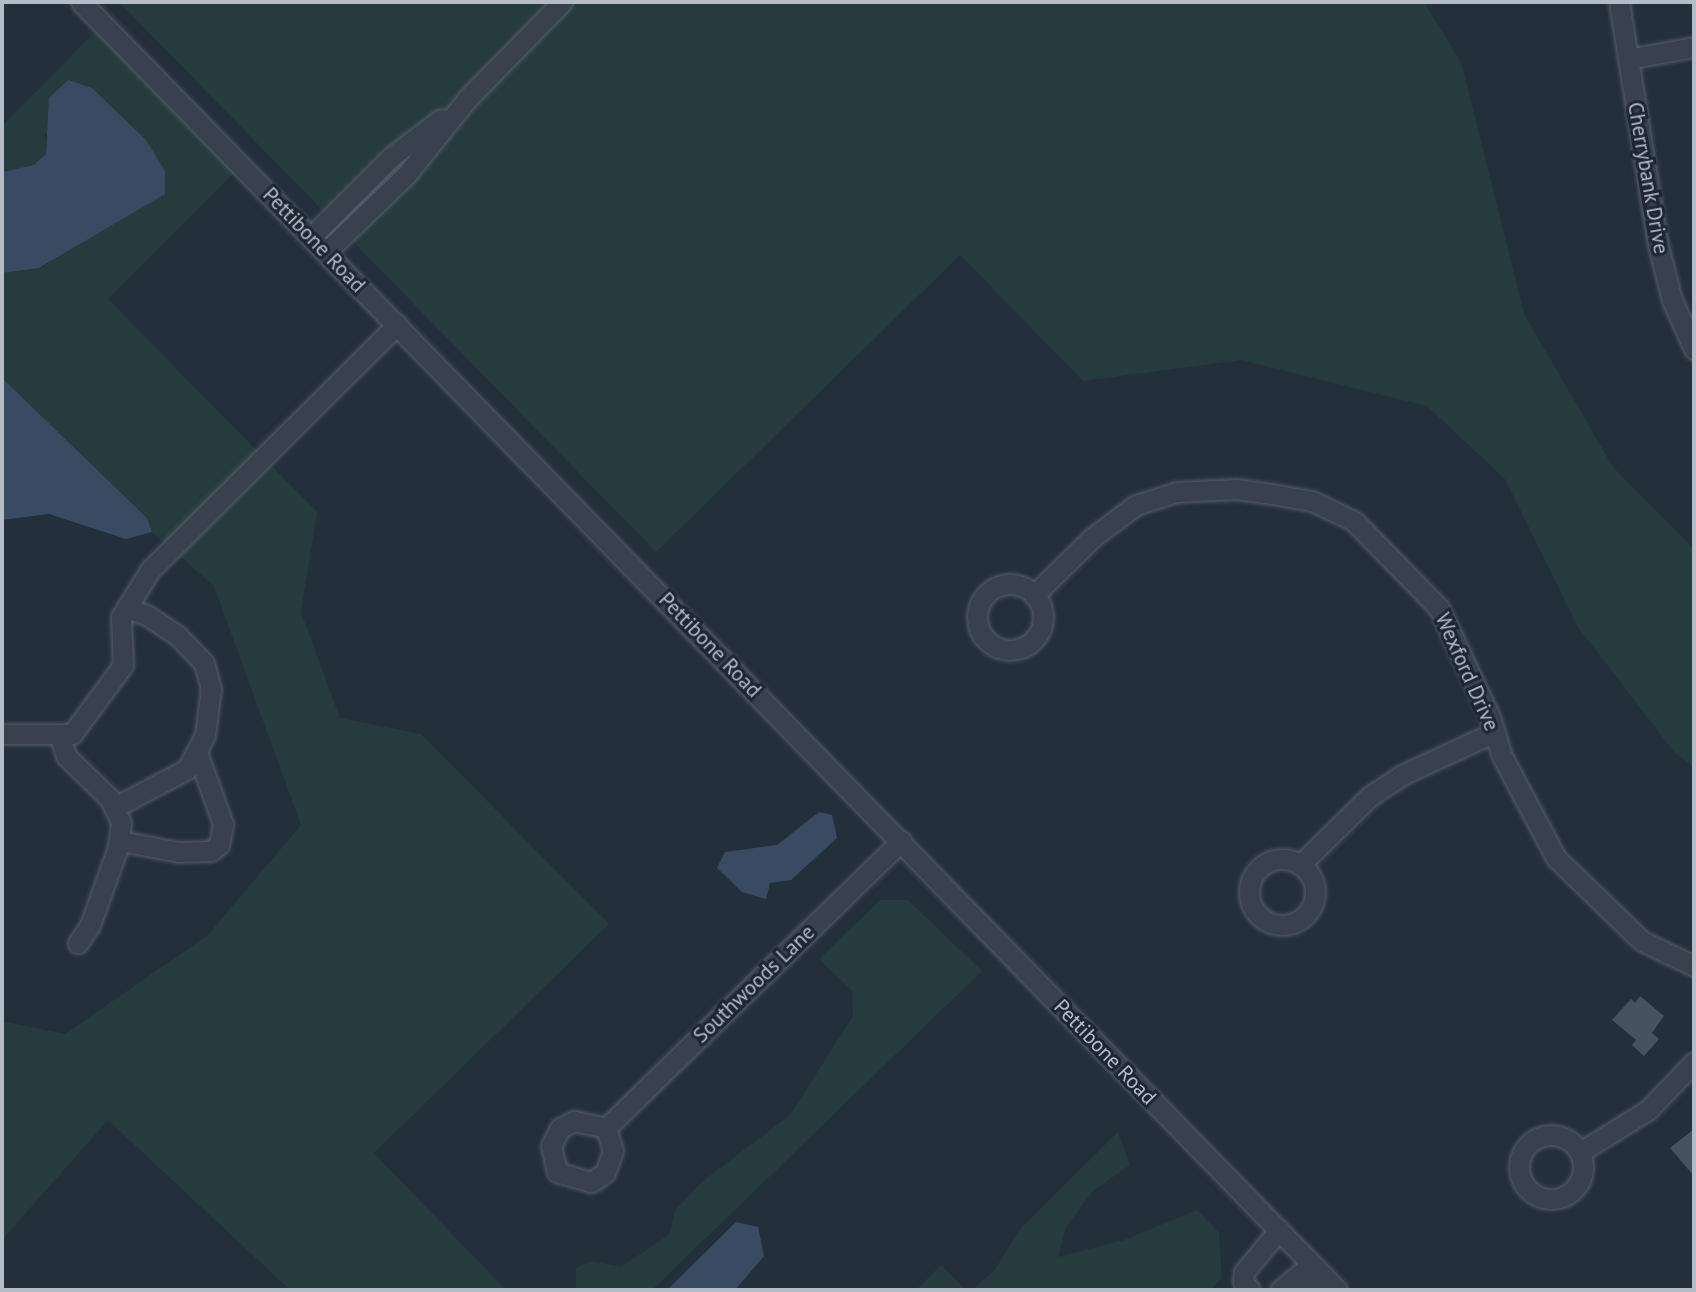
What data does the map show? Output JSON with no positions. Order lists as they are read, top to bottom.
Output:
{
  "streets": {
    "street": [
      "Cherrybank Drive",
      "Pettibone Road",
      "Wexford Drive",
      "Southwoods Lane"
    ]
  },
  "crossings": [
    ["Pettibone Road", "Southwoods Lane"]
  ]
}
